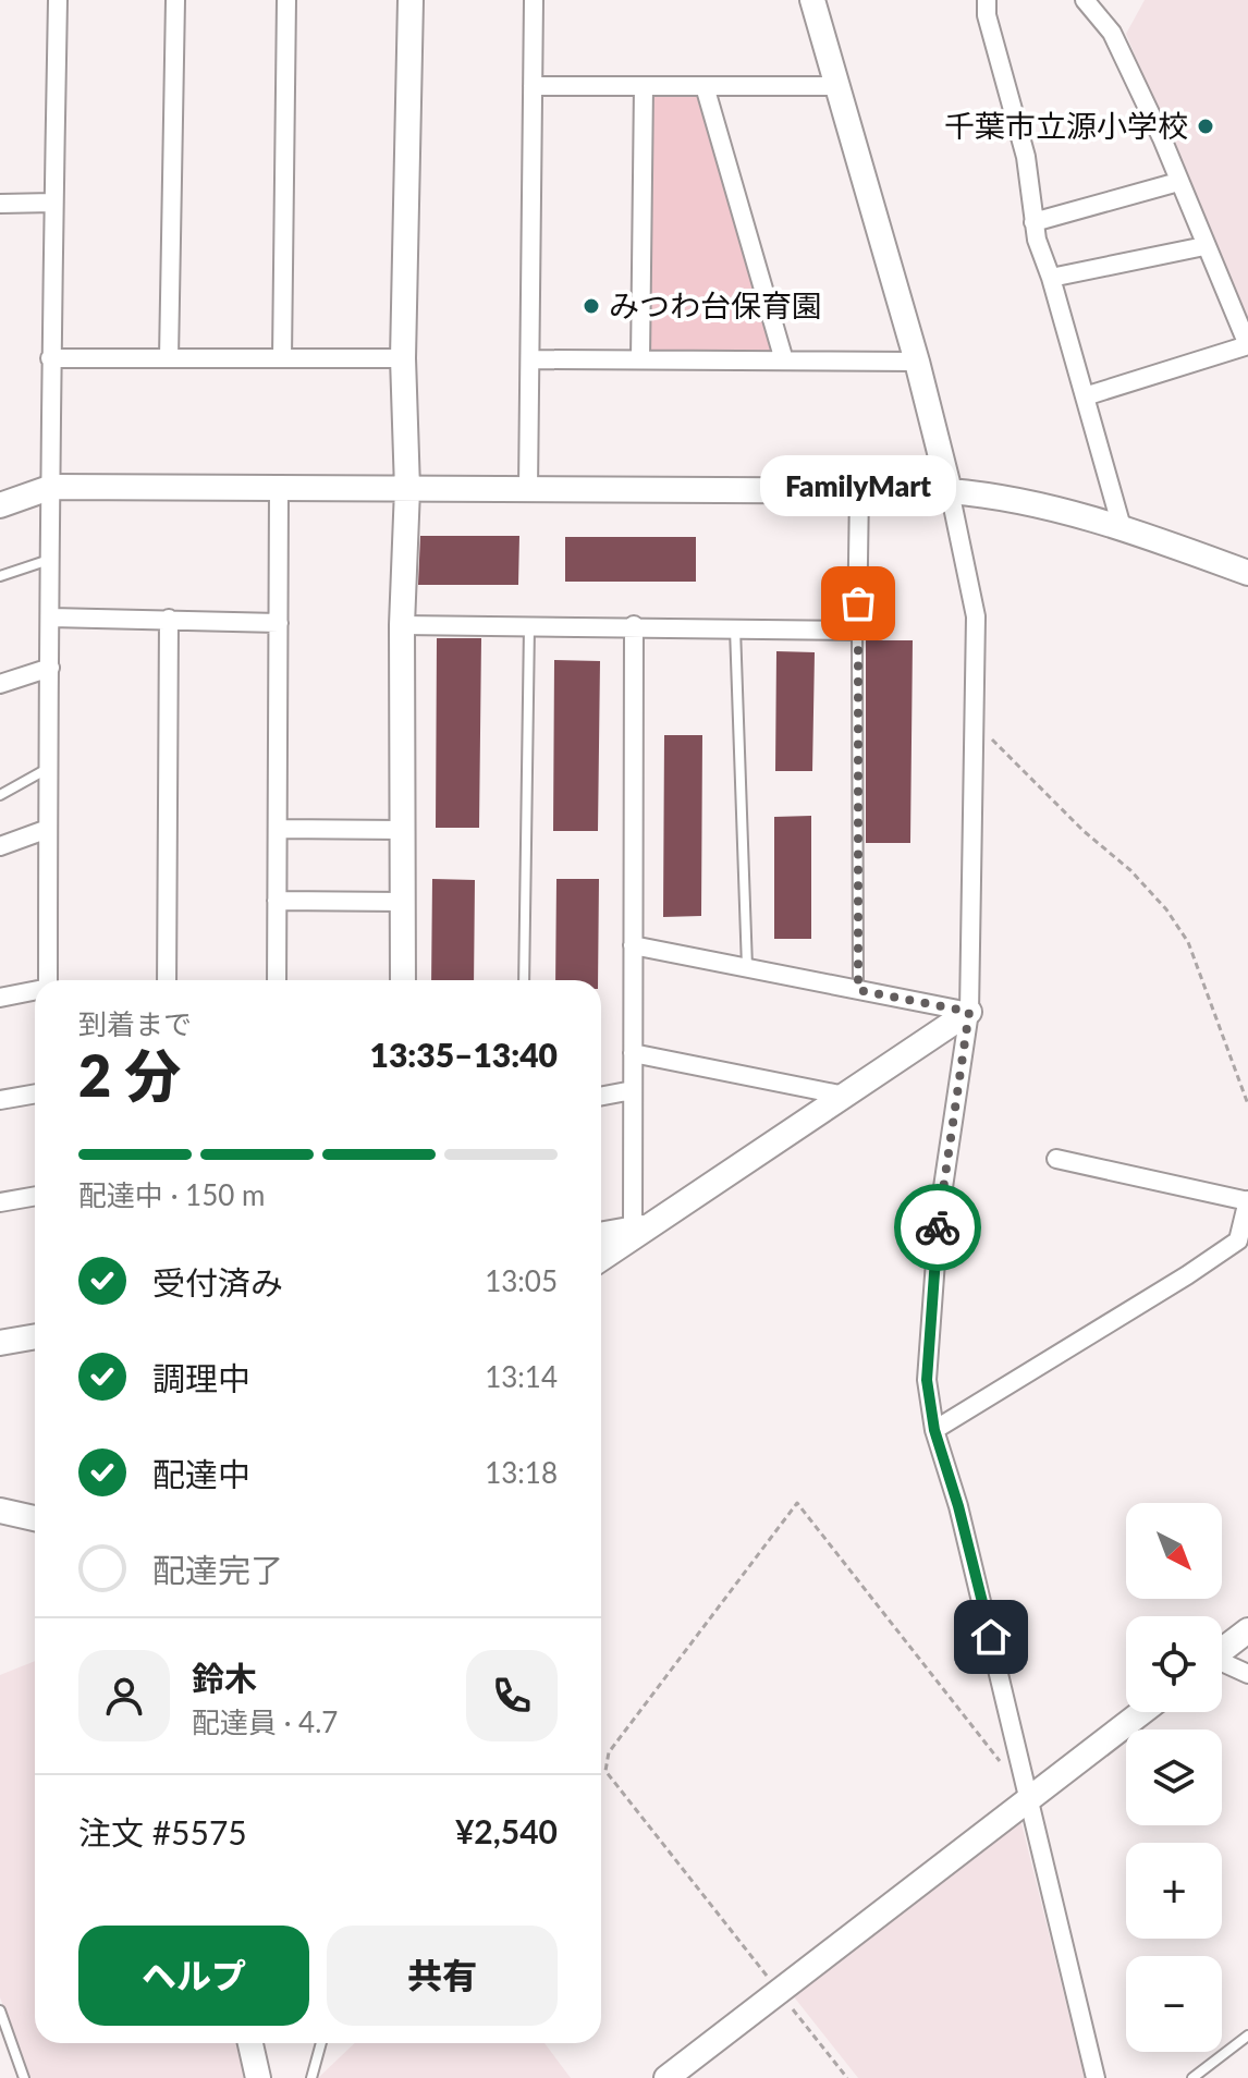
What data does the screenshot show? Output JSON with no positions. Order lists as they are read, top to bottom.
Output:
{
  "places": ["千葉市立源小学校", "みつわ台保育園", "FamilyMart"],
  "north": "bottom right",
  "page": {
    "bubble": "FamilyMart",
    "heading": ["2 分", "到着まで", "13:35–13:40"],
    "panel": [
      "鈴木",
      "配達員 · 4.7",
      "注文 #5575",
      "¥2,540"
    ],
    "bar": "配達中 · 150 m",
    "list": [
      ["受付済み", "13:05"],
      ["調理中", "13:14"],
      ["配達中", "13:18"],
      "配達完了"
    ],
    "map_buttons": ["+", "−"],
    "buttons": ["ヘルプ", "共有"]
  }
}
